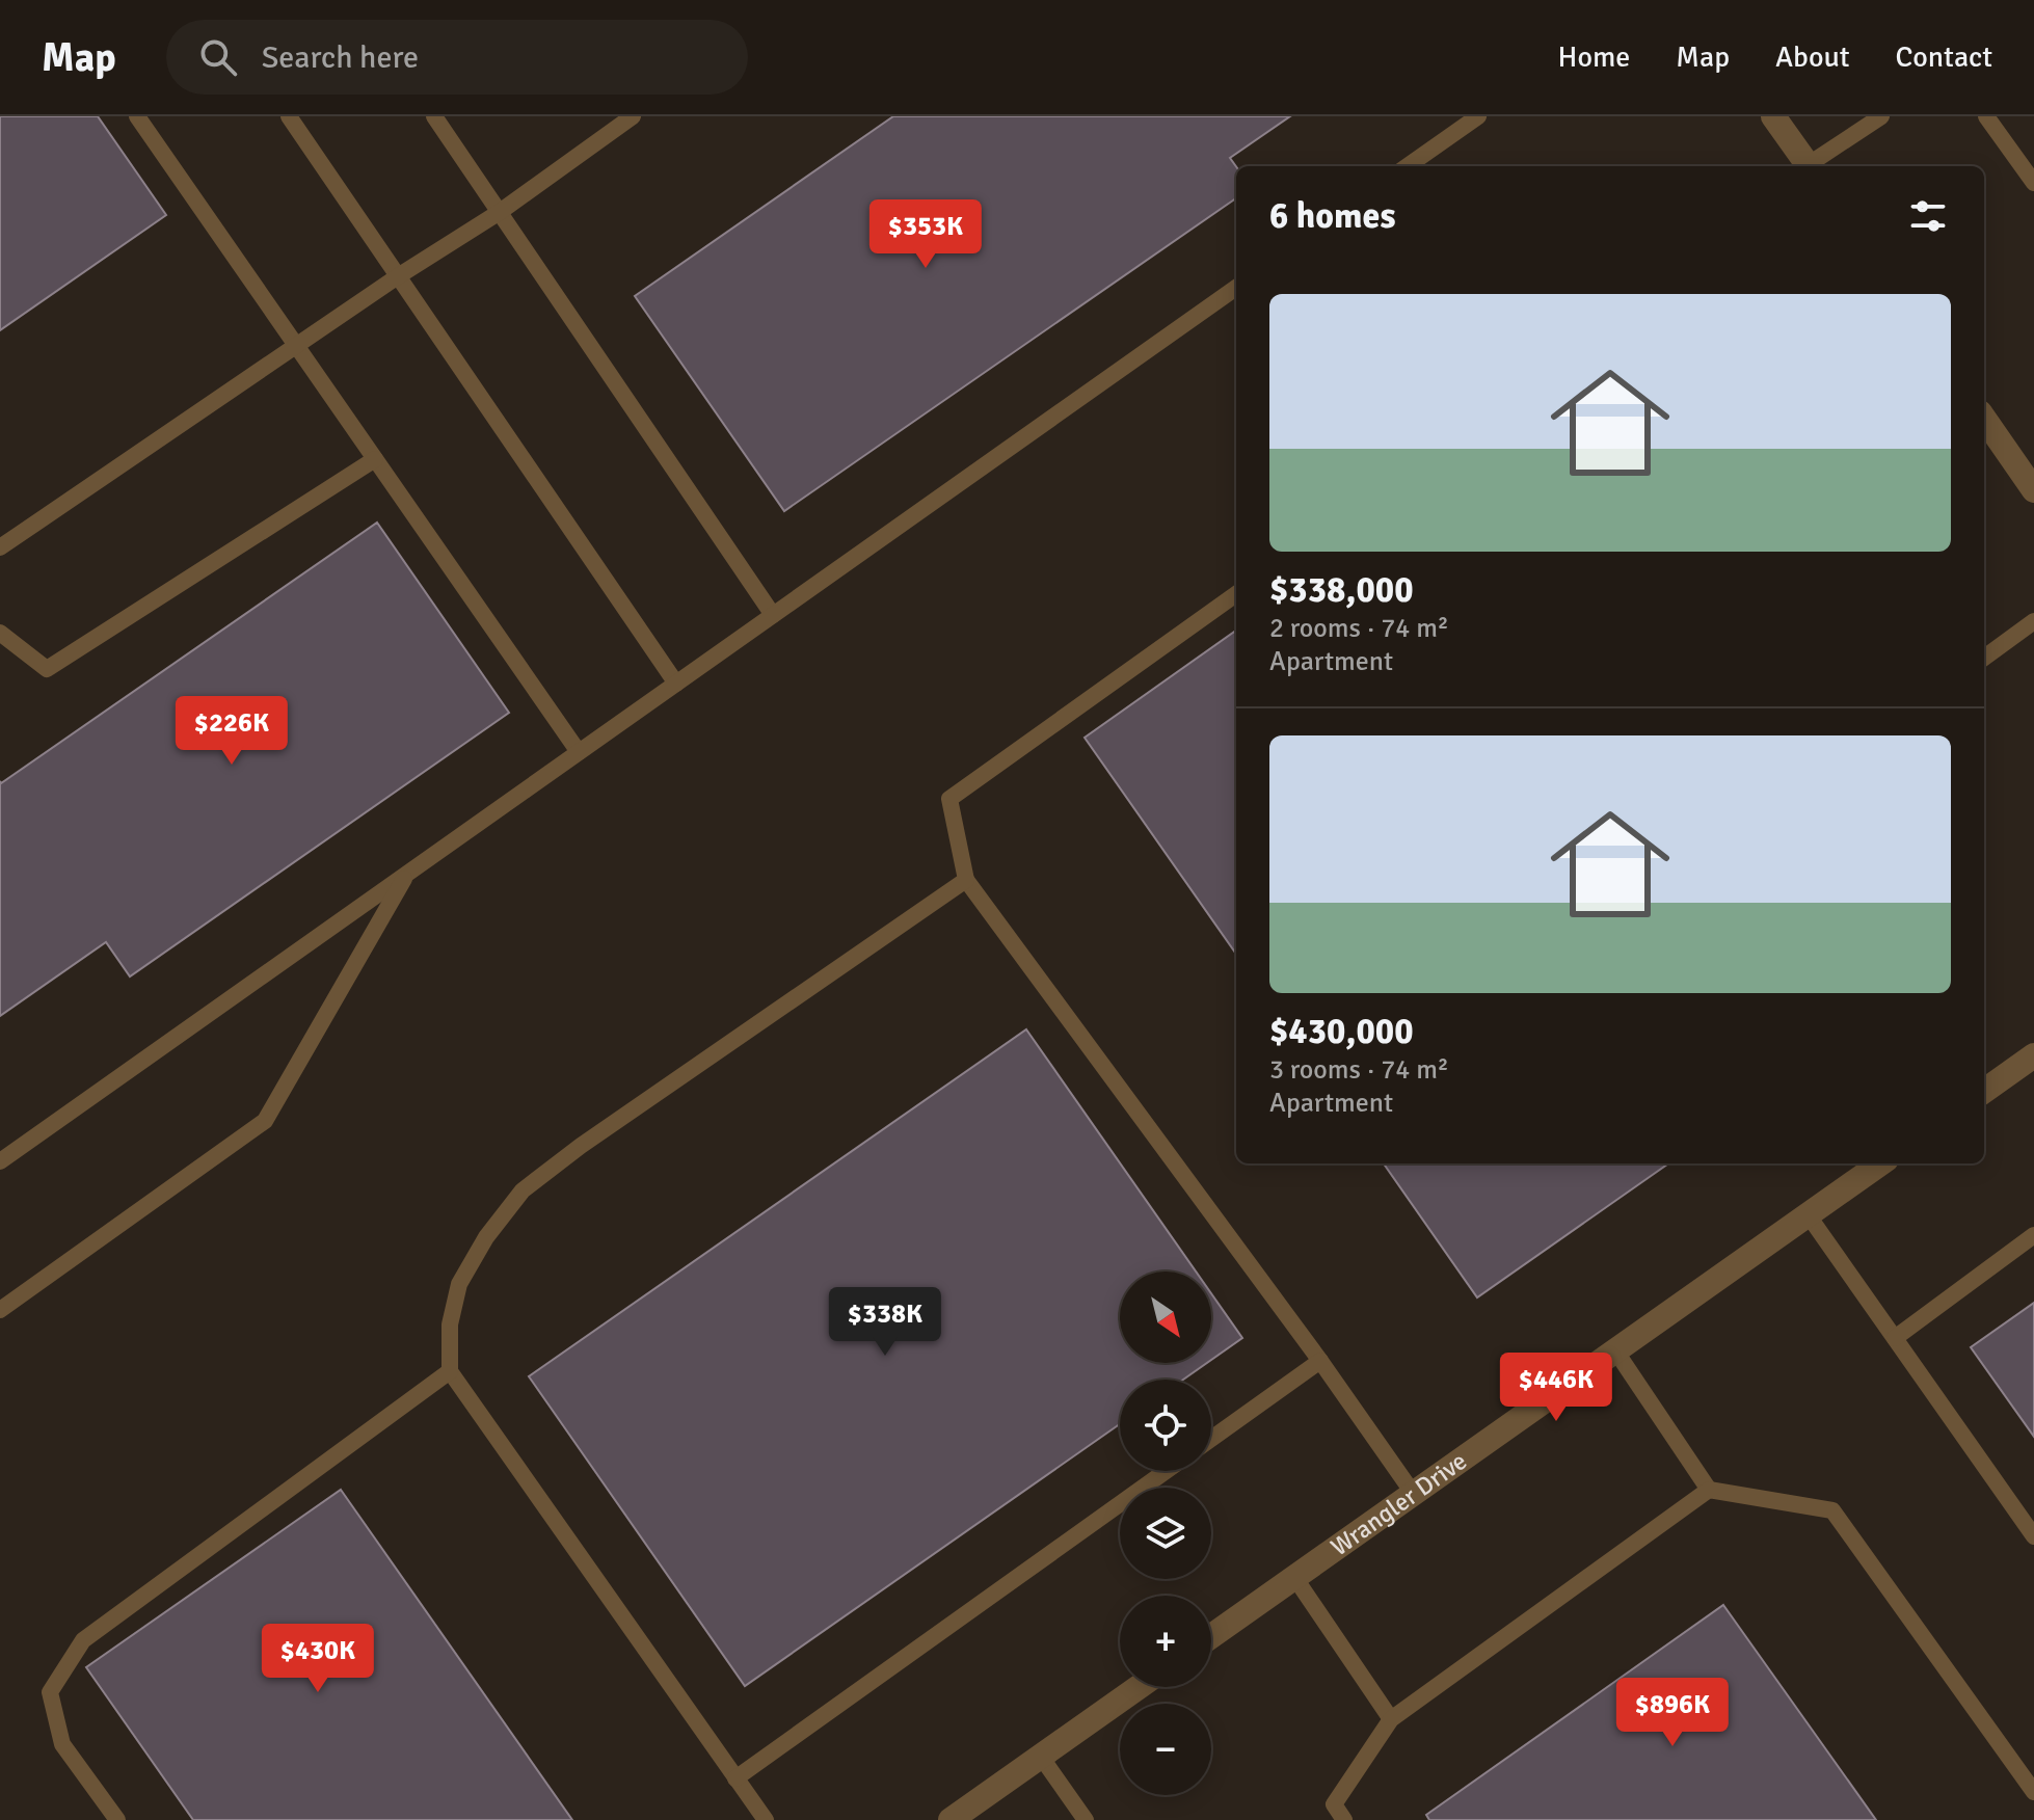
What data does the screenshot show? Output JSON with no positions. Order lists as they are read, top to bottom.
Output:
{
  "streets": {
    "street": ["Wrangler Drive"]
  },
  "north": "bottom right",
  "page": {
    "header": "Map",
    "search": "Search here",
    "nav": [
      "Home",
      "Map",
      "About",
      "Contact"
    ],
    "heading": "6 homes",
    "price": [
      "$353K",
      "$226K",
      "$338K",
      "$446K",
      "$430K",
      "$896K"
    ],
    "list": [
      {
        "name": "$338,000",
        "note": "2 rooms · 74 m² · Apartment"
      },
      {
        "name": "$430,000",
        "note": "3 rooms · 74 m² · Apartment"
      }
    ],
    "map_buttons": ["+", "−"]
  }
}
